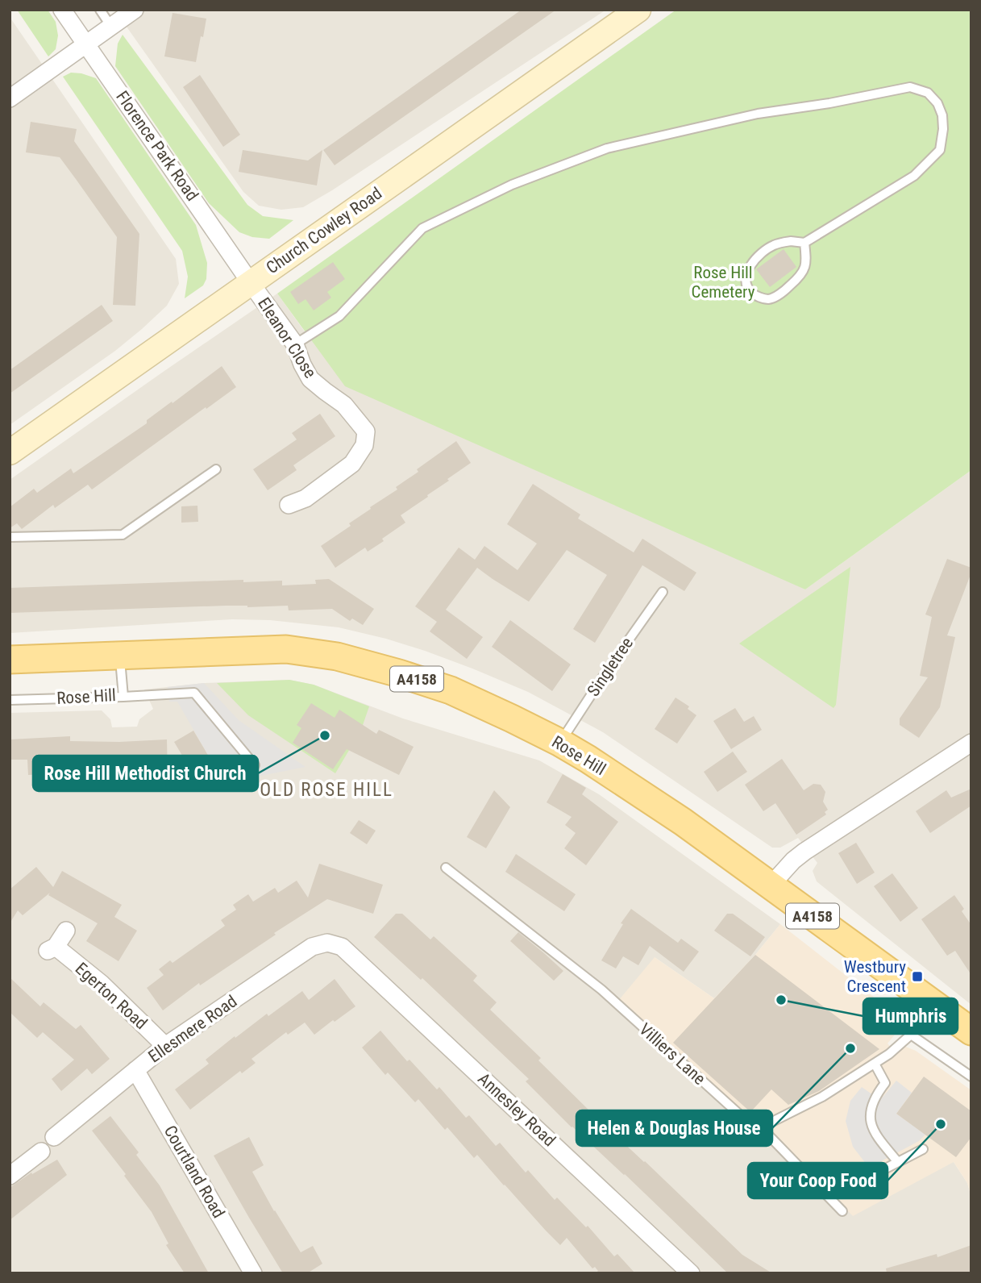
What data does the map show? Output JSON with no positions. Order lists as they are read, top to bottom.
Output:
{
  "streets": {
    "main road": ["Church Cowley Road", "A4158", "Rose Hill"],
    "street": [
      "Florence Park Road",
      "Eleanor Close",
      "Egerton Road",
      "Ellesmere Road",
      "Annesley Road",
      "Courtland Road"
    ],
    "lane": ["Singletree", "Villiers Lane"]
  },
  "crossings": [
    ["Florence Park Road", "Church Cowley Road"],
    ["Florence Park Road", "Eleanor Close"],
    ["Church Cowley Road", "Eleanor Close"],
    ["Singletree", "Rose Hill"],
    ["Egerton Road", "Ellesmere Road"],
    ["Ellesmere Road", "Annesley Road"],
    ["Ellesmere Road", "Courtland Road"]
  ],
  "districts": ["OLD ROSE HILL"],
  "parks": ["Rose Hill Cemetery"],
  "places": {
    "other": [
      "Rose Hill Methodist Church",
      "Humphris",
      "Helen & Douglas House",
      "Your Coop Food"
    ],
    "transit": ["Westbury Crescent"]
  }
}
